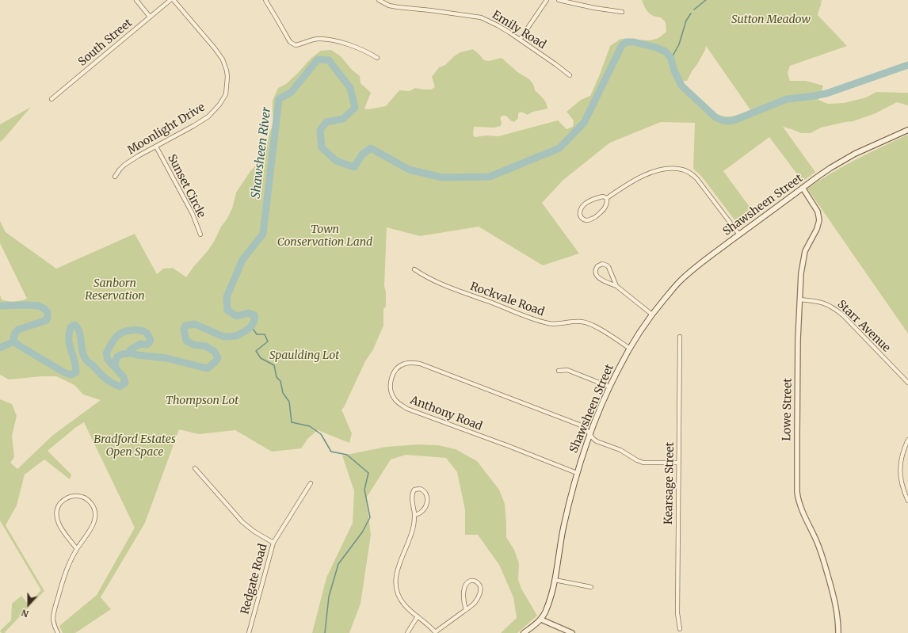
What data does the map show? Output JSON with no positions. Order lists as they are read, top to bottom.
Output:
{
  "streets": {
    "main road": ["Shawsheen Street"],
    "street": [
      "Emily Road",
      "South Street",
      "Moonlight Drive",
      "Sunset Circle",
      "Rockvale Road",
      "Starr Avenue",
      "Lowe Street",
      "Anthony Road",
      "Kearsage Street",
      "Redgate Road"
    ]
  },
  "crossings": [
    ["Moonlight Drive", "Sunset Circle"],
    ["Shawsheen Street", "Rockvale Road"],
    ["Shawsheen Street", "Lowe Street"],
    ["Shawsheen Street", "Anthony Road"],
    ["Starr Avenue", "Lowe Street"],
    ["Anthony Road", "Kearsage Street"]
  ],
  "water": ["Shawsheen River"],
  "parks": [
    "Sutton Meadow",
    "Town Conservation Land",
    "Sanborn Reservation",
    "Spaulding Lot",
    "Thompson Lot",
    "Bradford Estates Open Space"
  ],
  "north": "bottom"
}
